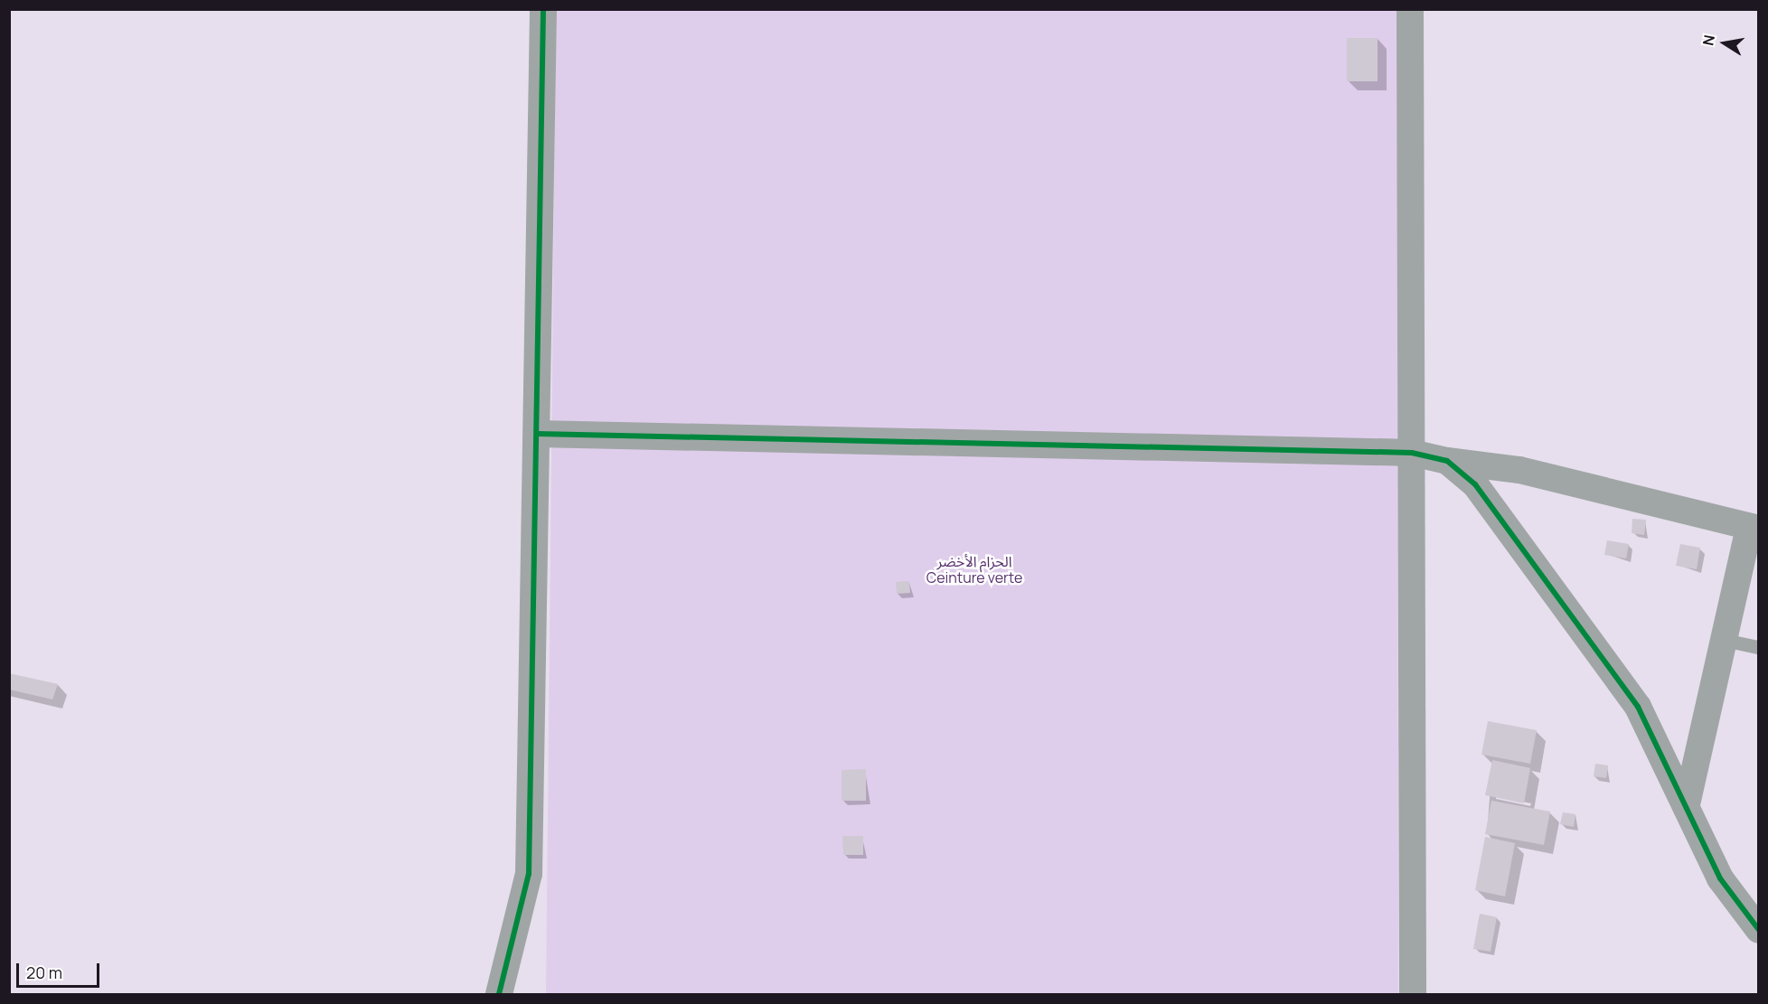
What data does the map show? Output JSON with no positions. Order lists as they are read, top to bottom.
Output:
{
  "parks": ["الحزام الأخضر Ceinture verte"],
  "scale_bar": "20 m",
  "north": "left"
}
